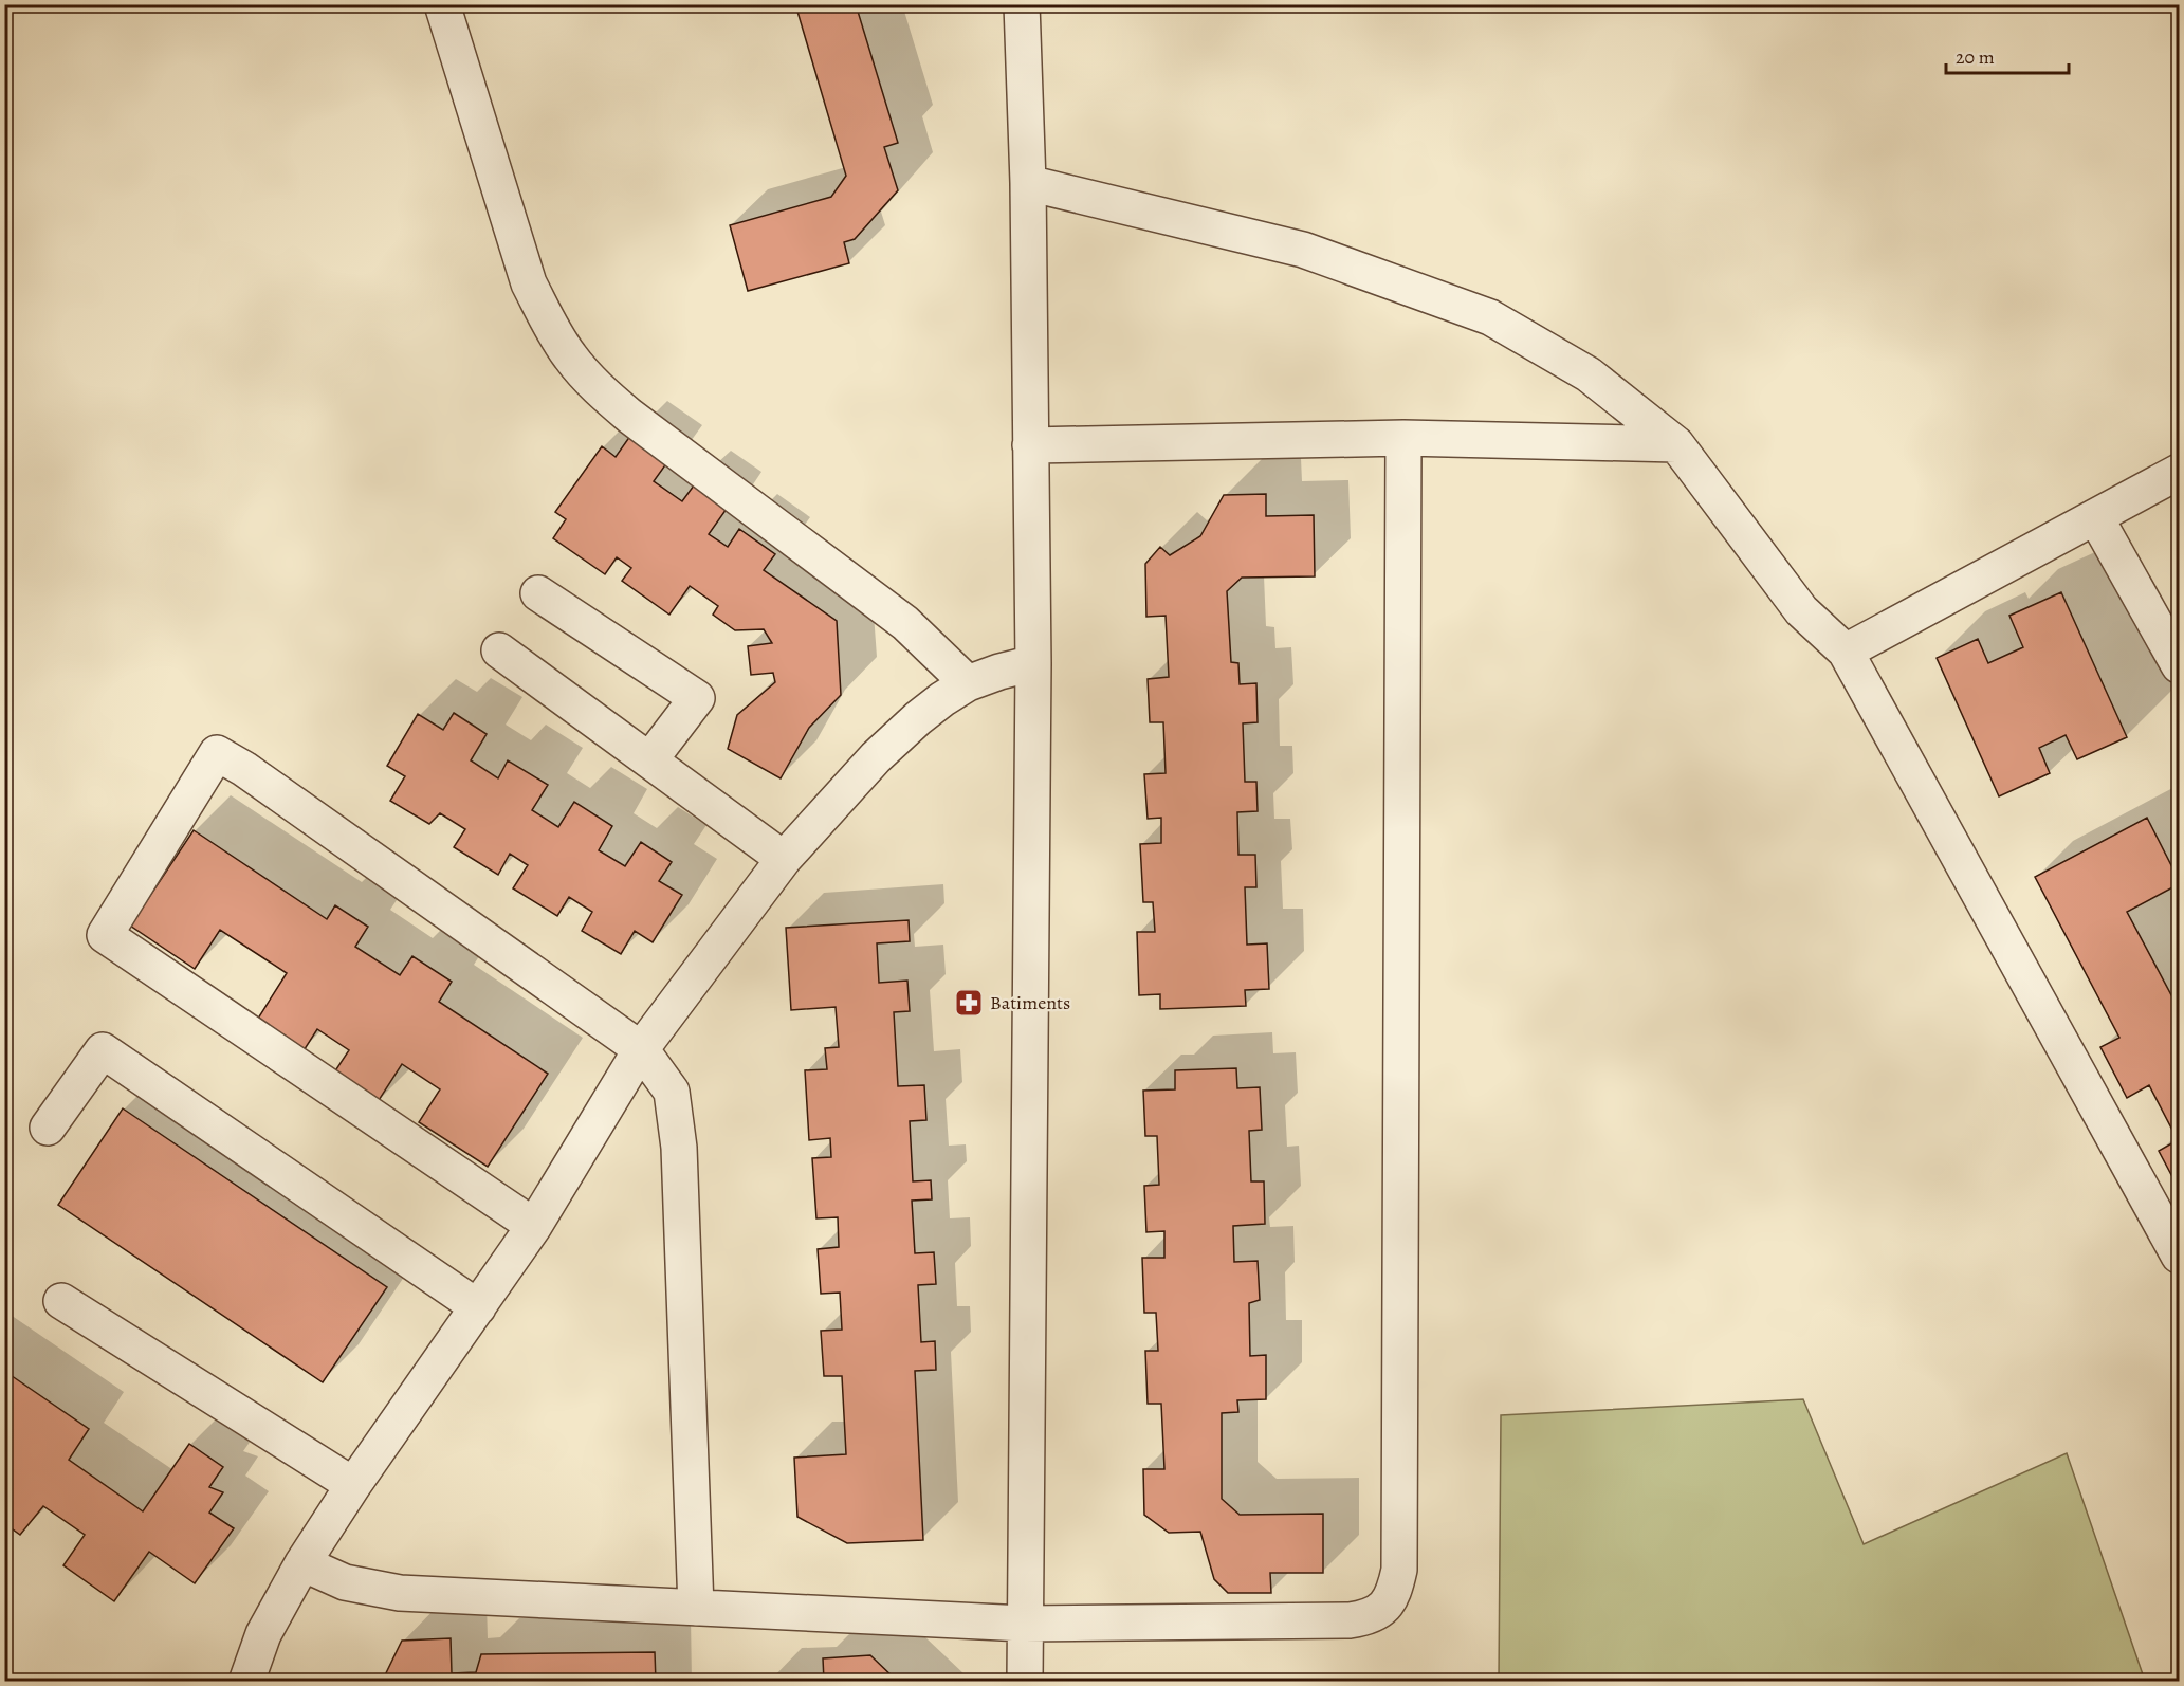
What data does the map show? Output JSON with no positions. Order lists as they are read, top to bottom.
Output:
{
  "places": {
    "pharmacy": ["Batiments"]
  },
  "scale_bar": "20 m"
}
